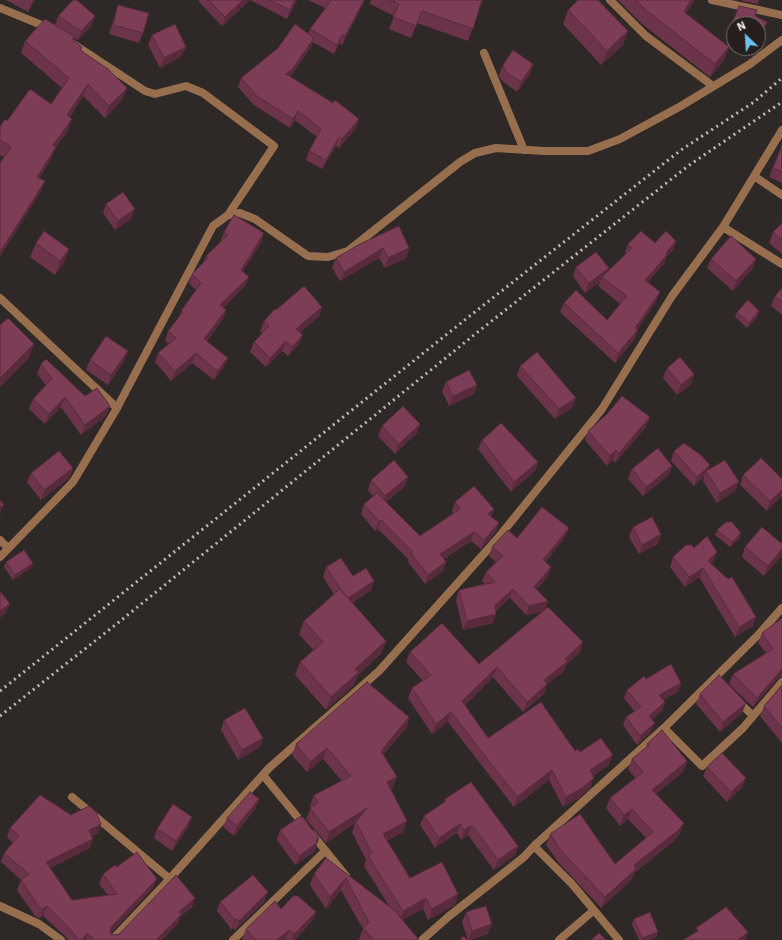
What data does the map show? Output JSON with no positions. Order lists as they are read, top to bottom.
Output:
{
  "north": "top left"
}
